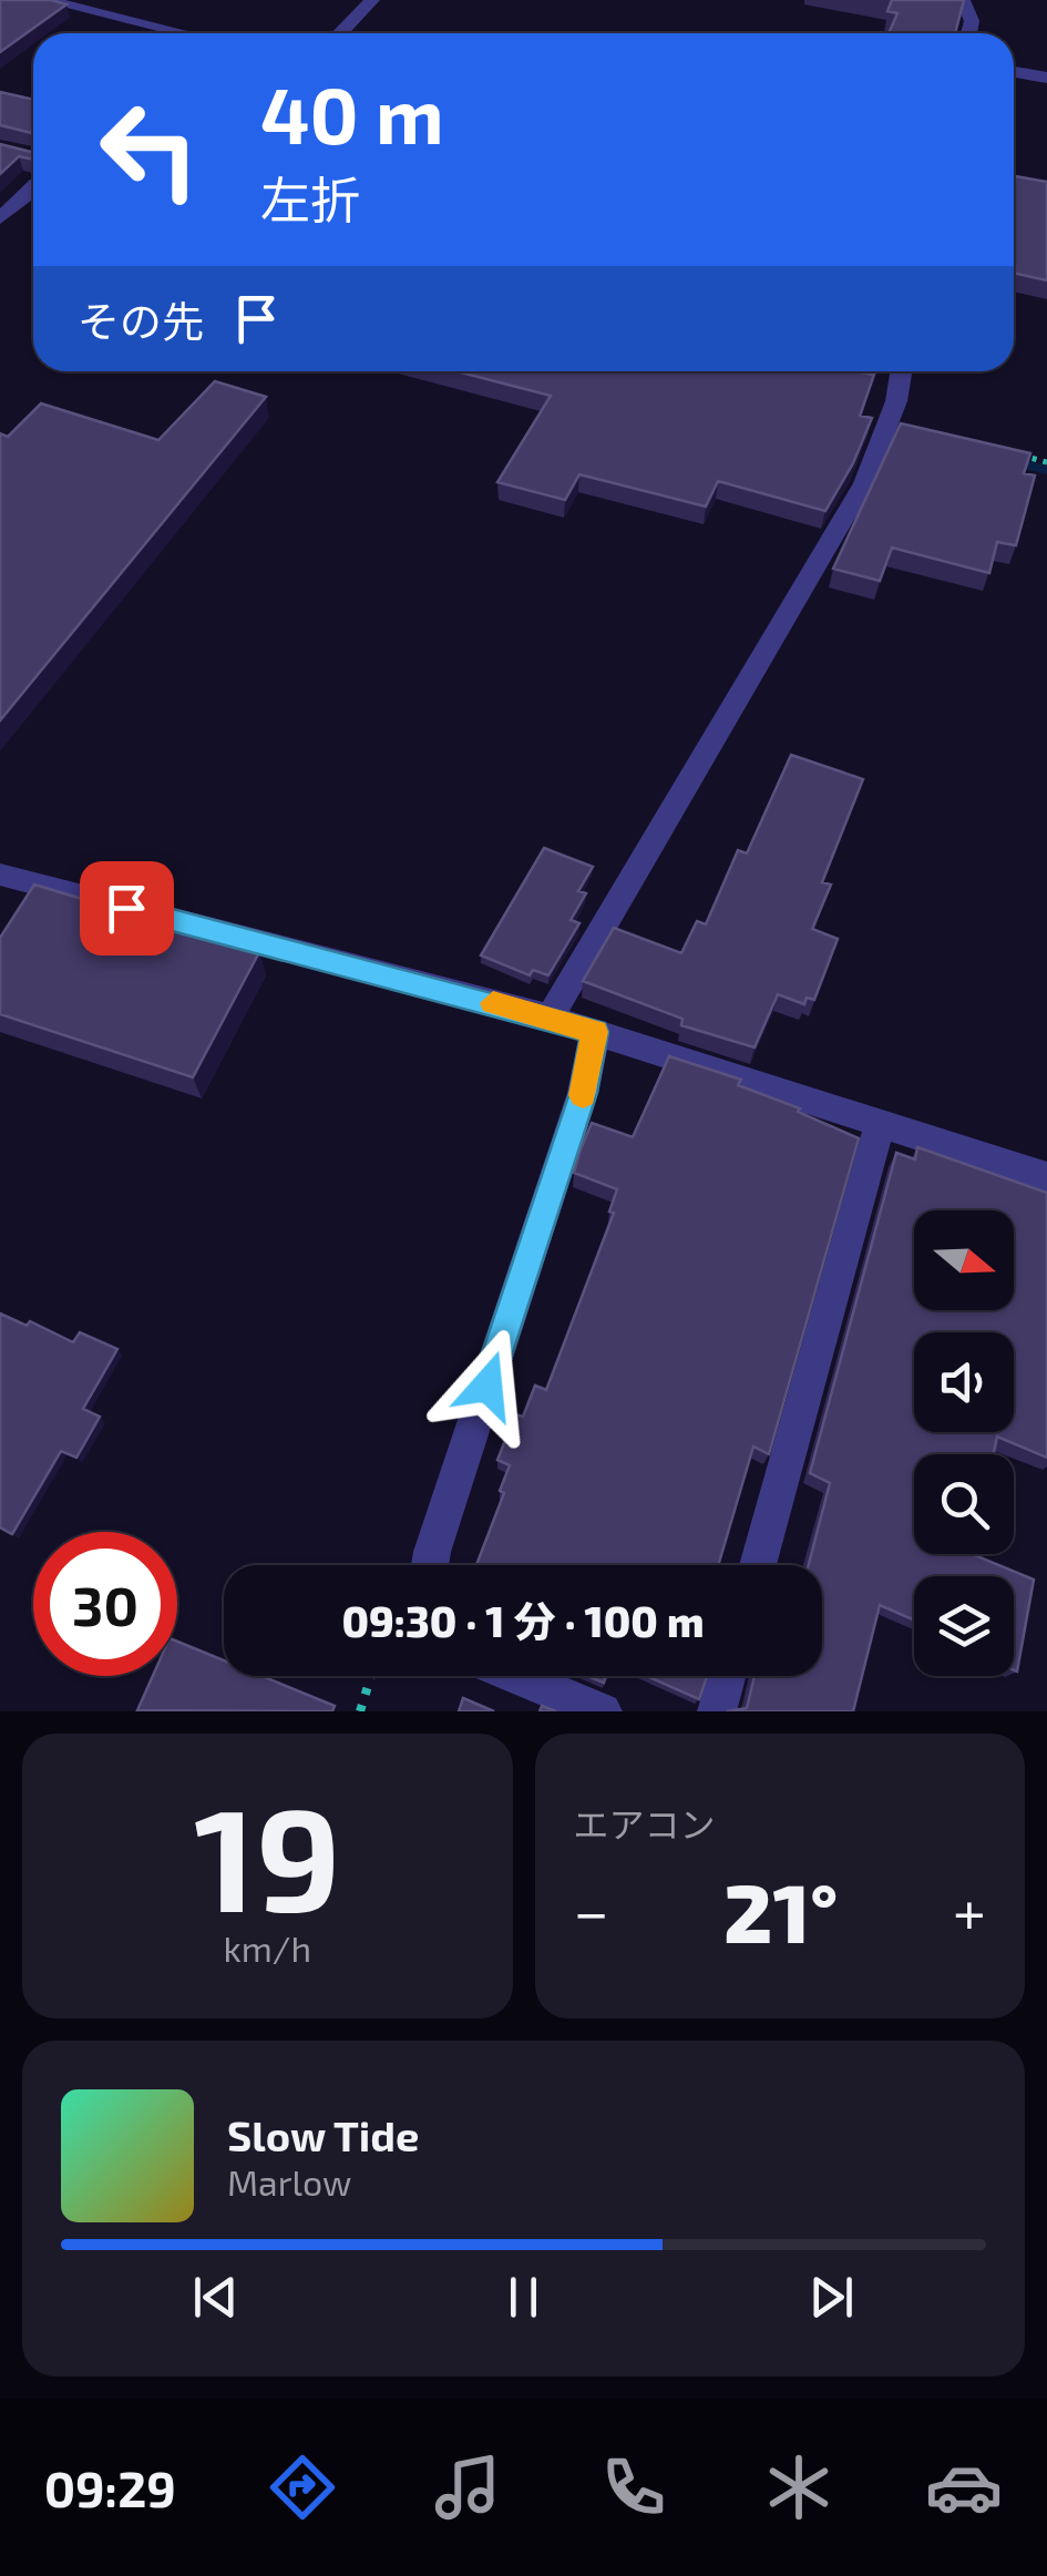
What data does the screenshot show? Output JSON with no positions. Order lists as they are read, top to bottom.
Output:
{
  "north": "right",
  "page": {
    "turn": ["40 m", "左折"],
    "then": "その先",
    "limit": "30",
    "trip": "09:30 · 1 分 · 100 m",
    "tile": [
      ["19", "km/h"],
      "エアコン"
    ],
    "heat": ["−", "21°", "+"],
    "song": ["Slow Tide", "Marlow"],
    "tabs": "09:29"
  }
}
